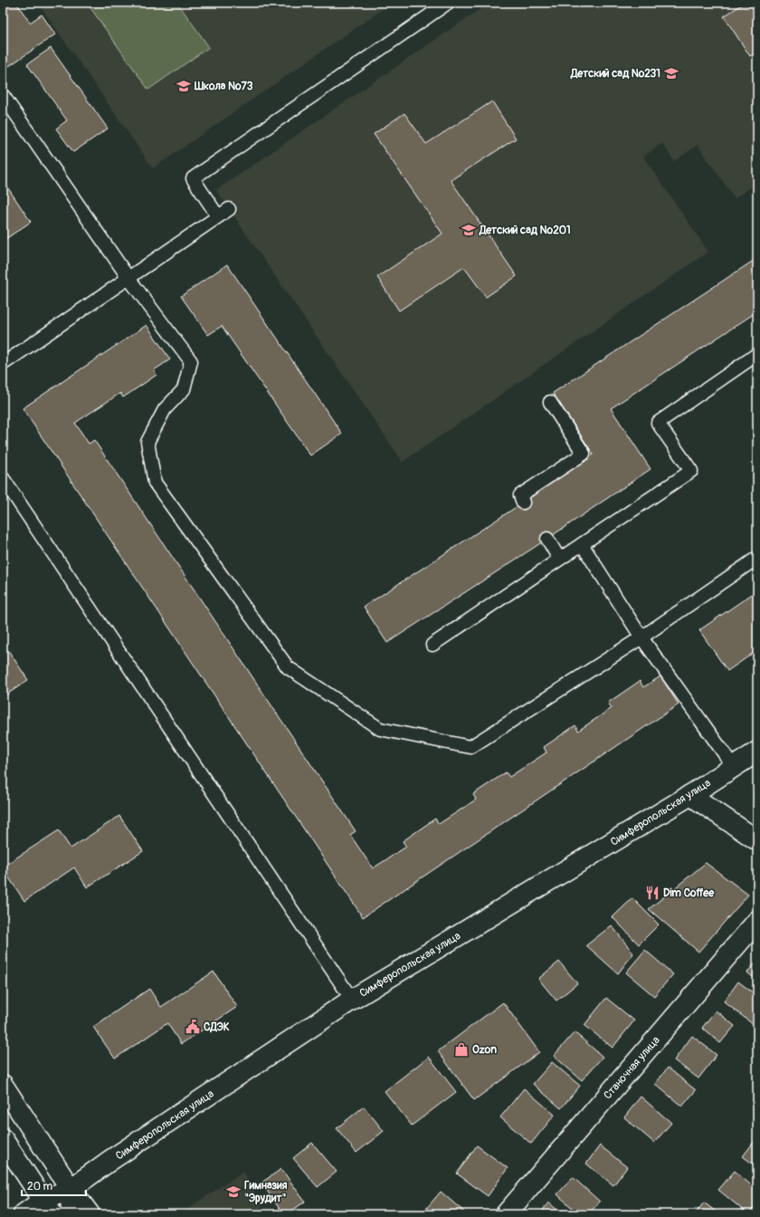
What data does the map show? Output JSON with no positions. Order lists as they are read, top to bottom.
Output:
{
  "streets": {
    "street": ["Симферопольская улица", "Станочная улица"]
  },
  "places": {
    "school or university": [
      "Детский сад №231",
      "Школа №73",
      "Детский сад №201",
      "Гимназия \"Эрудит\""
    ],
    "restaurant": ["Dim Coffee"],
    "public building": ["СДЭК"],
    "shop": ["Ozon"]
  },
  "scale_bar": "20 m"
}
